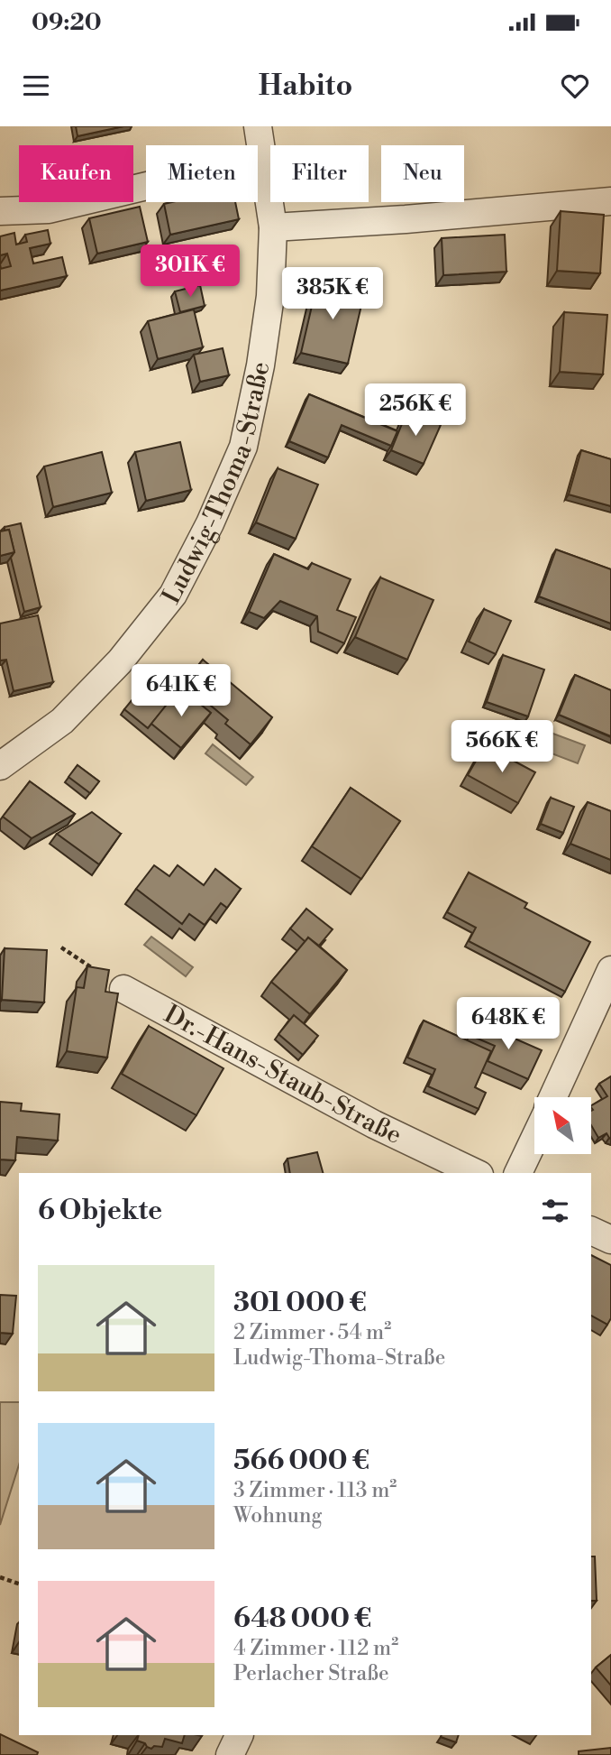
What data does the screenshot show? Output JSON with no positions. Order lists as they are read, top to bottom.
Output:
{
  "streets": {
    "street": ["Ludwig-Thoma-Straße", "Dr.-Hans-Staub-Straße"]
  },
  "north": "top left",
  "page": {
    "status": "09:20",
    "header": "Habito",
    "chip": [
      "Kaufen",
      "Mieten",
      "Filter",
      "Neu"
    ],
    "price": [
      "301K €",
      "385K €",
      "256K €",
      "641K €",
      "566K €",
      "648K €"
    ],
    "heading": "6 Objekte",
    "list": [
      {
        "name": "301 000 €",
        "note": "2 Zimmer · 54 m² · Ludwig-Thoma-Straße"
      },
      {
        "name": "566 000 €",
        "note": "3 Zimmer · 113 m² · Wohnung"
      },
      {
        "name": "648 000 €",
        "note": "4 Zimmer · 112 m² · Perlacher Straße"
      }
    ]
  }
}
